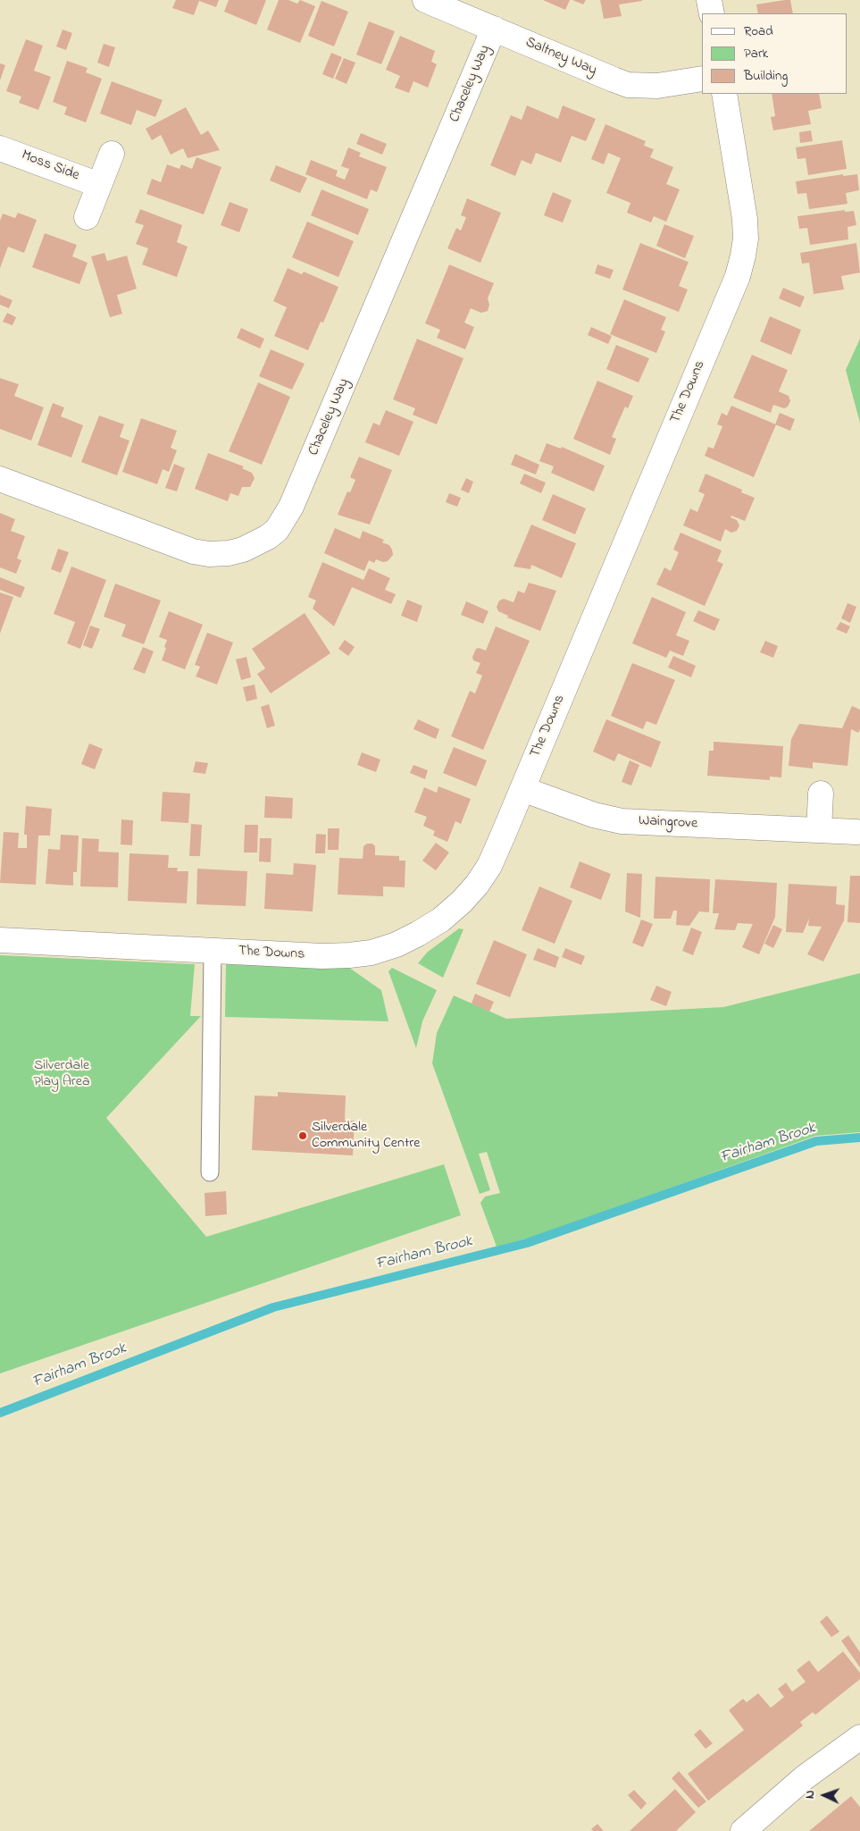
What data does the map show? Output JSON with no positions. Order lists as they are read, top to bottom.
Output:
{
  "streets": {
    "street": [
      "Saltney Way",
      "Chaceley Way",
      "Moss Side",
      "The Downs",
      "Waingrove"
    ]
  },
  "crossings": [
    ["Saltney Way", "Chaceley Way"],
    ["The Downs", "Waingrove"]
  ],
  "water": ["Fairham Brook"],
  "parks": ["Silverdale Play Area"],
  "places": ["Silverdale Community Centre"],
  "legend": ["Road", "Park", "Building"],
  "north": "left"
}
